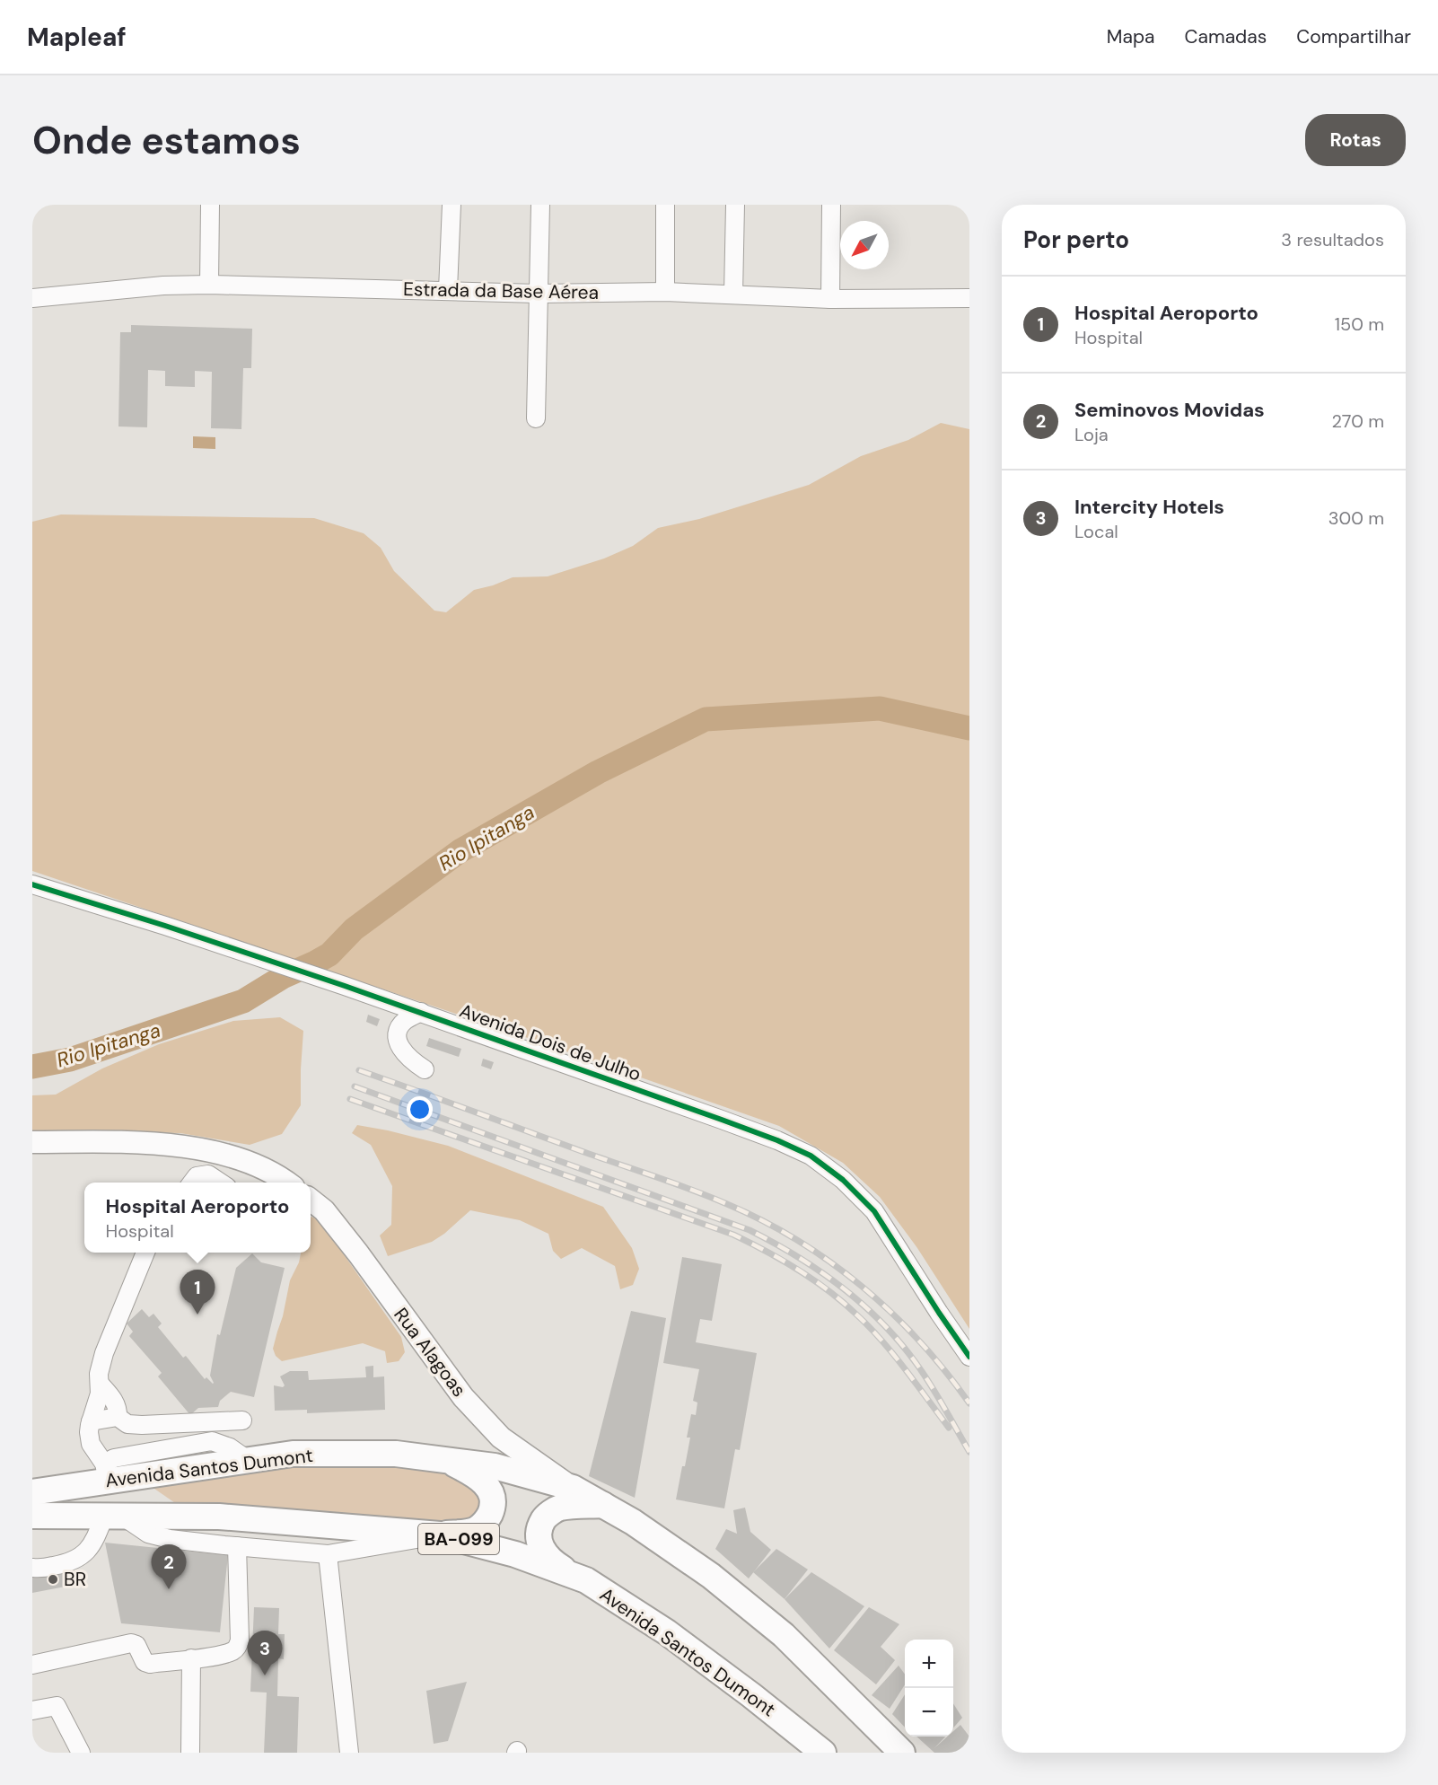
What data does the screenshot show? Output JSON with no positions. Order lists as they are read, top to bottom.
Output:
{
  "streets": {
    "highway": ["Avenida Santos Dumont", "BA-099"],
    "main road": ["Rua Alagoas"],
    "street": ["Estrada da Base Aérea", "Avenida Dois de Julho"]
  },
  "crossings": [
    ["Rua Alagoas", "Avenida Santos Dumont"]
  ],
  "water": ["Rio Ipitanga"],
  "places": ["BR"],
  "north": "bottom left",
  "page": {
    "header": "Mapleaf",
    "nav": ["Mapa", "Camadas", "Compartilhar"],
    "buttons": "Rotas",
    "title": "Onde estamos",
    "heading": ["Por perto", "3 resultados"],
    "list": [
      {
        "mark": "1",
        "name": "Hospital Aeroporto",
        "note": "Hospital",
        "value": "150 m"
      },
      {
        "mark": "2",
        "name": "Seminovos Movidas",
        "note": "Loja",
        "value": "270 m"
      },
      {
        "mark": "3",
        "name": "Intercity Hotels",
        "note": "Local",
        "value": "300 m"
      }
    ],
    "popup": ["Hospital Aeroporto", "Hospital"],
    "pins": ["1", "2", "3"],
    "map_buttons": ["+", "−"]
  }
}
